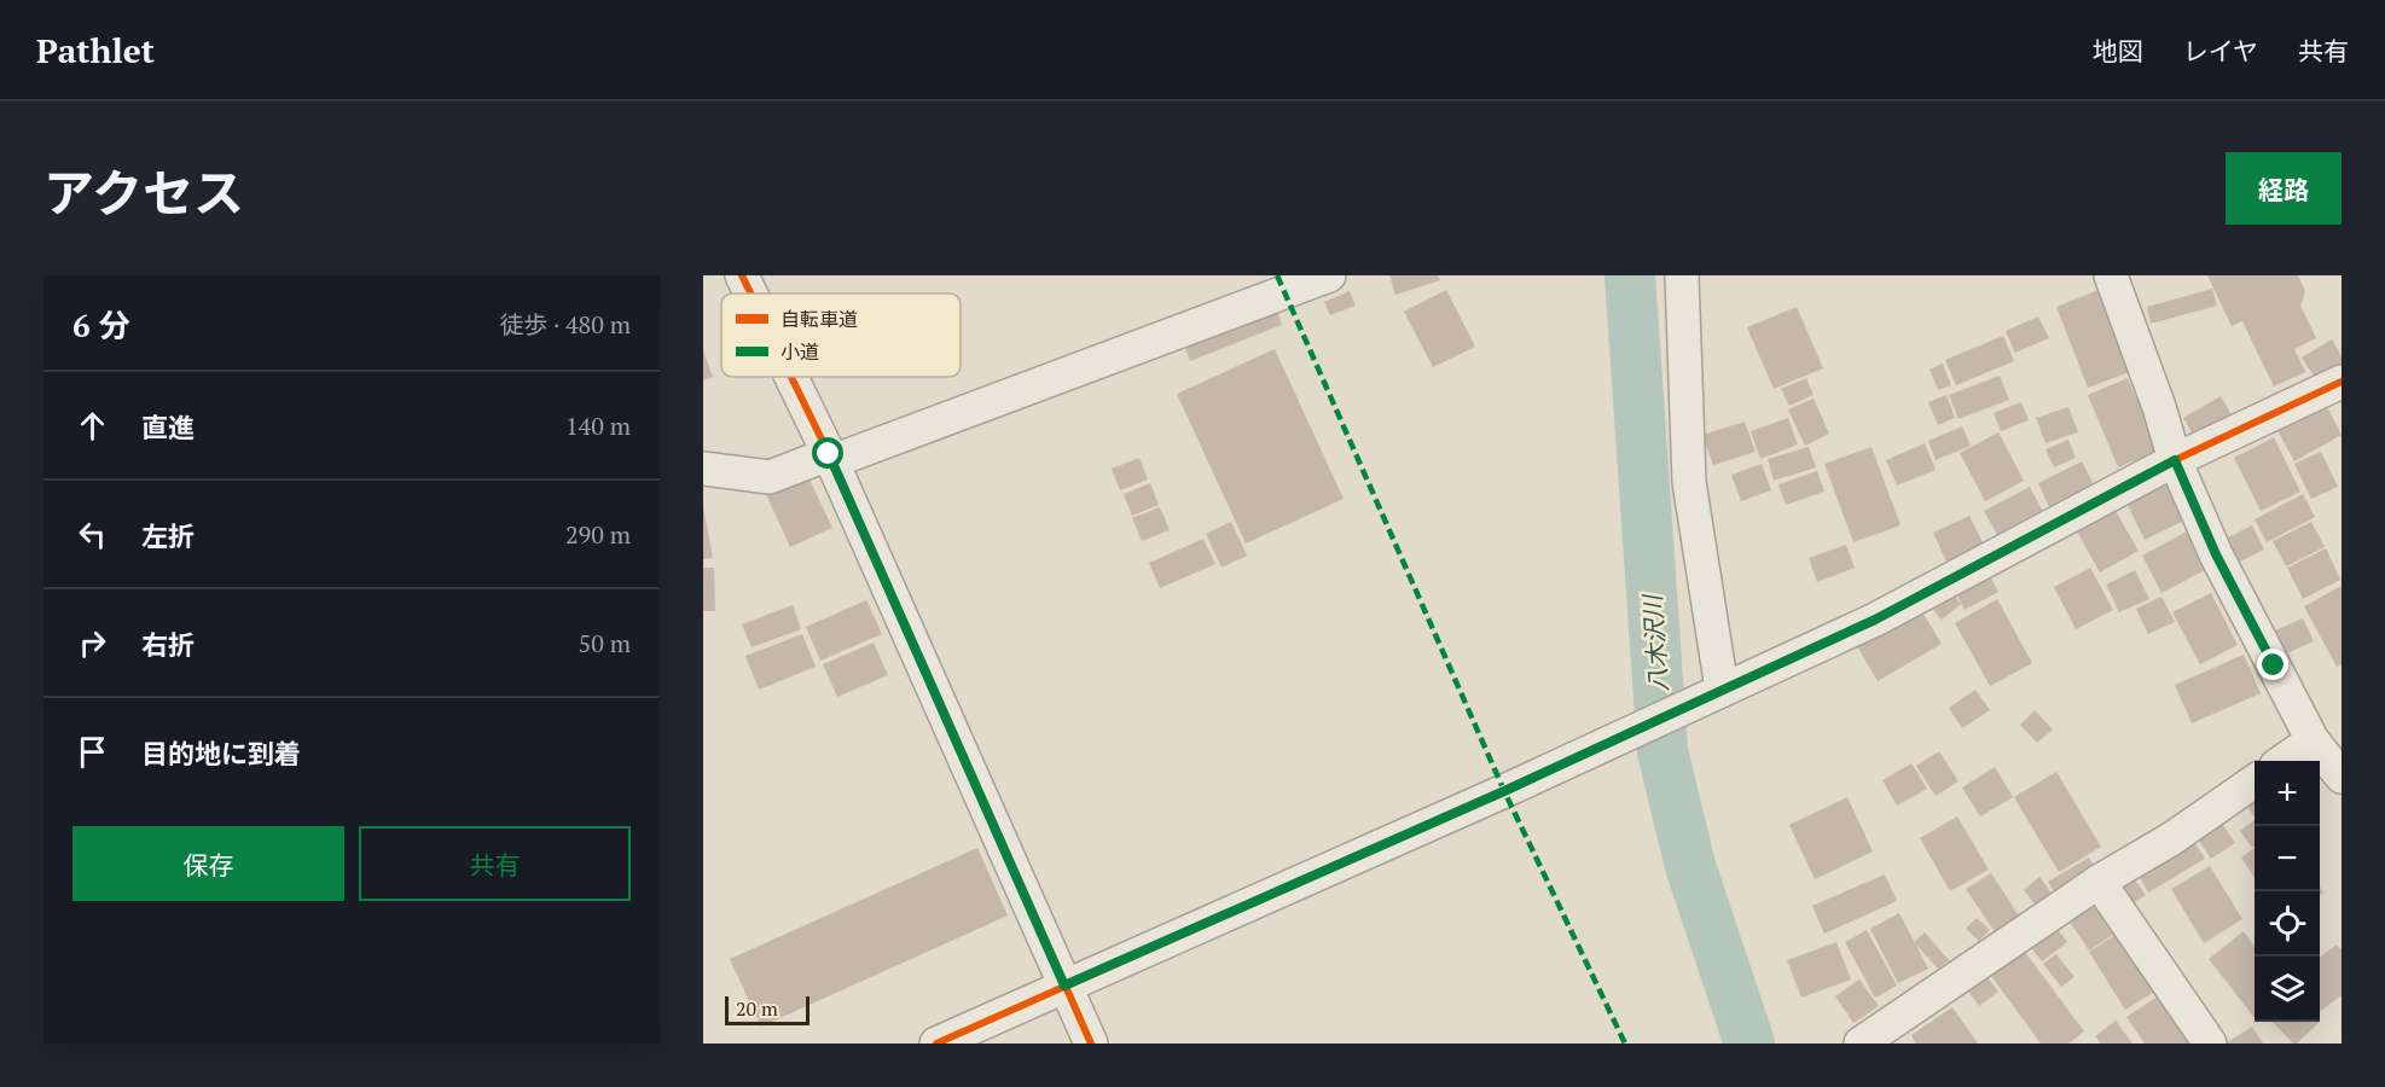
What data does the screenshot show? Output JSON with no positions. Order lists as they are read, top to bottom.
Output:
{
  "water": ["八木沢川"],
  "legend": ["自転車道", "小道"],
  "scale_bar": "20 m",
  "page": {
    "header": "Pathlet",
    "nav": ["地図", "レイヤ", "共有"],
    "title": "アクセス",
    "buttons": [
      "経路",
      ["保存", "共有"]
    ],
    "heading": ["6 分", "徒歩 · 480 m"],
    "list": [
      ["直進", "140 m"],
      ["左折", "290 m"],
      ["右折", "50 m"],
      "目的地に到着"
    ],
    "map_buttons": ["+", "−"],
    "scale": "20 m"
  }
}
